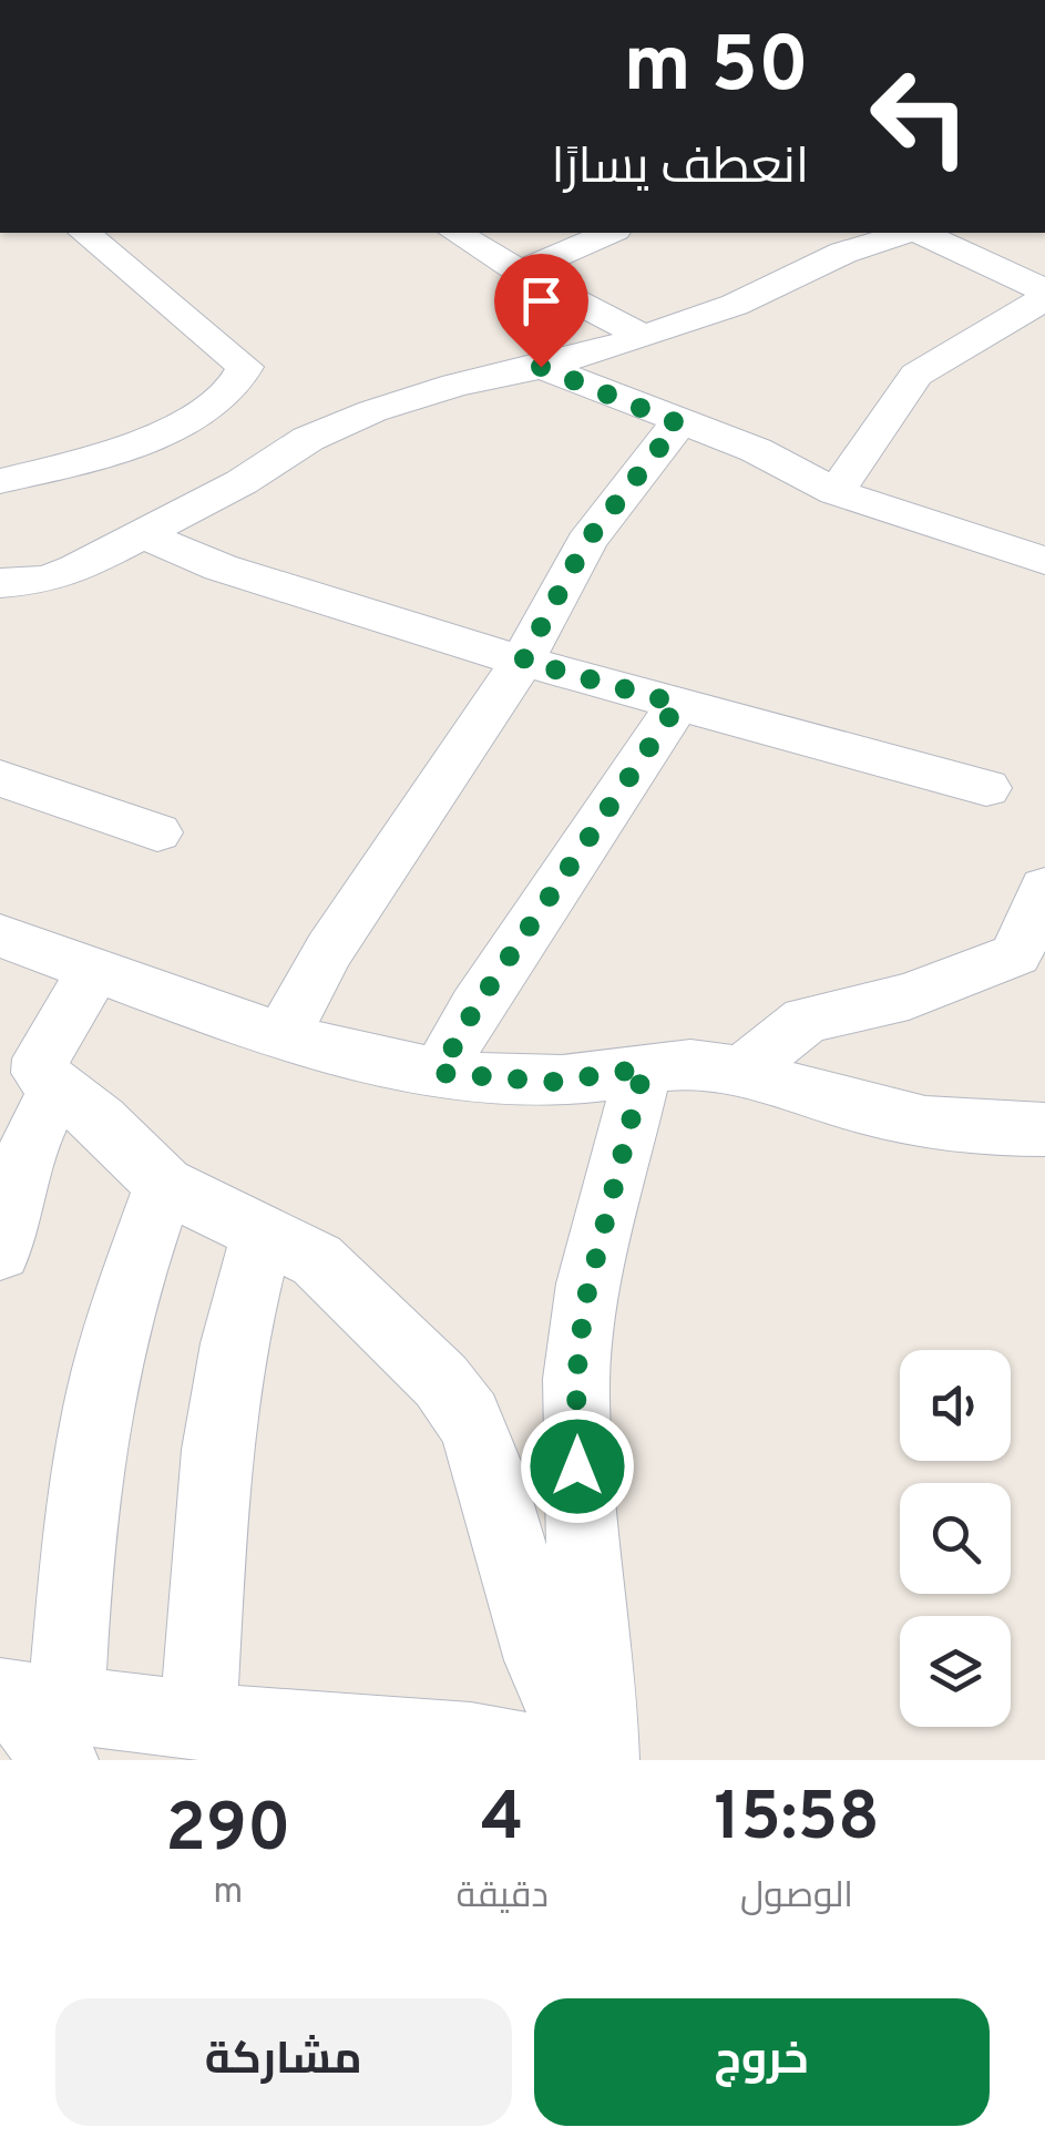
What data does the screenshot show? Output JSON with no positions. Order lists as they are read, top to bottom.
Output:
{
  "page": {
    "turn": ["50 m", "انعطف يسارًا"],
    "eta": [
      "15:58",
      "الوصول",
      "4",
      "دقيقة",
      "290",
      "m"
    ],
    "buttons": ["خروج", "مشاركة"]
  }
}
